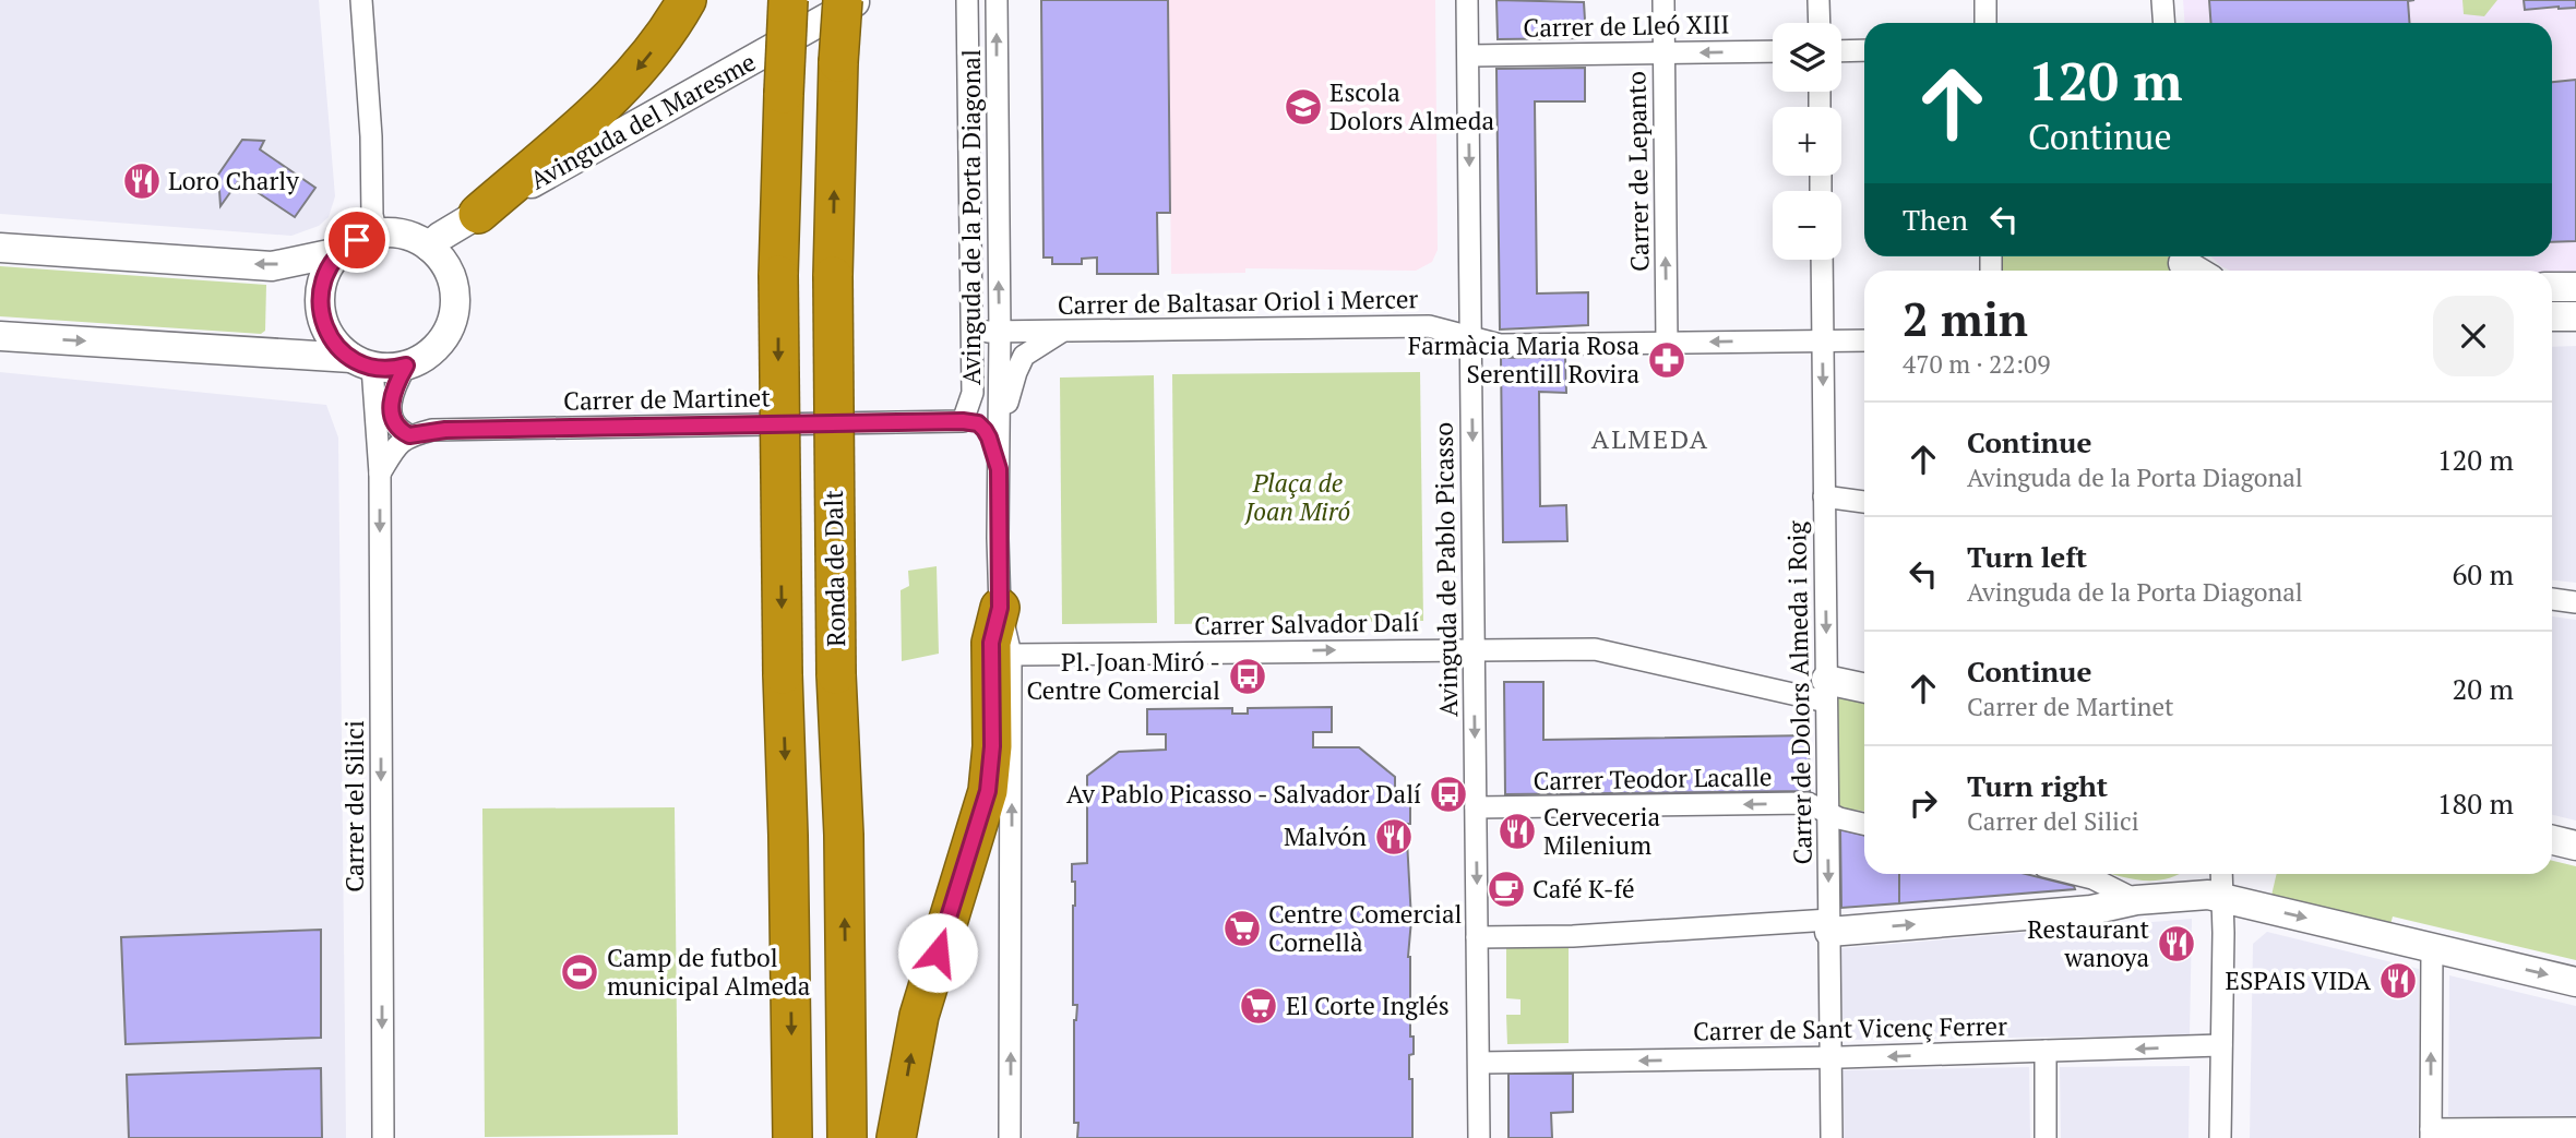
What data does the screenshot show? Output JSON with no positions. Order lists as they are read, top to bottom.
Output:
{
  "streets": {
    "highway": ["Ronda de Dalt"],
    "main road": ["Avinguda del Maresme"],
    "street": [
      "Carrer de Lleó XIII",
      "Carrer de Lepanto",
      "Avinguda de la Porta Diagonal",
      "Carrer de Baltasar Oriol i Mercer",
      "Carrer de Martinet",
      "Avinguda de Pablo Picasso",
      "Carrer Salvador Dalí",
      "Carrer de Dolors Almeda i Roig",
      "Carrer Teodor Lacalle",
      "Carrer del Silici",
      "Carrer de Sant Vicenç Ferrer"
    ]
  },
  "crossings": [
    ["Carrer de Lleó XIII", "Carrer de Lepanto"],
    ["Carrer de Lleó XIII", "Avinguda de Pablo Picasso"],
    ["Avinguda del Maresme", "Carrer del Silici"],
    ["Carrer de Lepanto", "Carrer de Baltasar Oriol i Mercer"],
    ["Avinguda de la Porta Diagonal", "Carrer de Baltasar Oriol i Mercer"],
    ["Avinguda de la Porta Diagonal", "Carrer de Martinet"],
    ["Avinguda de la Porta Diagonal", "Carrer Salvador Dalí"],
    ["Carrer de Baltasar Oriol i Mercer", "Avinguda de Pablo Picasso"],
    ["Carrer de Baltasar Oriol i Mercer", "Carrer de Dolors Almeda i Roig"],
    ["Avinguda de Pablo Picasso", "Carrer Salvador Dalí"],
    ["Avinguda de Pablo Picasso", "Carrer Teodor Lacalle"],
    ["Avinguda de Pablo Picasso", "Carrer de Sant Vicenç Ferrer"],
    ["Carrer Salvador Dalí", "Carrer de Dolors Almeda i Roig"],
    ["Carrer de Dolors Almeda i Roig", "Carrer Teodor Lacalle"],
    ["Carrer de Dolors Almeda i Roig", "Carrer de Sant Vicenç Ferrer"]
  ],
  "one_way": [
    "Carrer de Lleó XIII",
    "Carrer de Lepanto",
    "Avinguda de Pablo Picasso",
    "Carrer Salvador Dalí",
    "Carrer de Dolors Almeda i Roig",
    "Carrer del Silici"
  ],
  "districts": ["ALMEDA"],
  "parks": ["Plaça de Joan Miró"],
  "places": {
    "school or university": ["Escola Dolors Almeda"],
    "restaurant": [
      "Loro Charly",
      "Cerveceria Milenium",
      "Malvón",
      "Restaurant wanoya",
      "ESPAIS VIDA"
    ],
    "pharmacy": ["Farmàcia Maria Rosa Serentill Rovira"],
    "bus stop": ["Pl. Joan Miró - Centre Comercial", "Av Pablo Picasso - Salvador Dalí"],
    "cafe": ["Café K-fé"],
    "supermarket": ["Centre Comercial Cornellà", "El Corte Inglés"],
    "sports": ["Camp de futbol municipal Almeda"]
  },
  "page": {
    "map_buttons": ["+", "−"],
    "turn": ["120 m", "Continue"],
    "then": "Then",
    "heading": ["2 min", "470 m · 22:09"],
    "list": [
      {
        "name": "Continue",
        "note": "Avinguda de la Porta Diagonal",
        "value": "120 m"
      },
      {
        "name": "Turn left",
        "note": "Avinguda de la Porta Diagonal",
        "value": "60 m"
      },
      {
        "name": "Continue",
        "note": "Carrer de Martinet",
        "value": "20 m"
      },
      {
        "name": "Turn right",
        "note": "Carrer del Silici",
        "value": "180 m"
      }
    ]
  }
}
